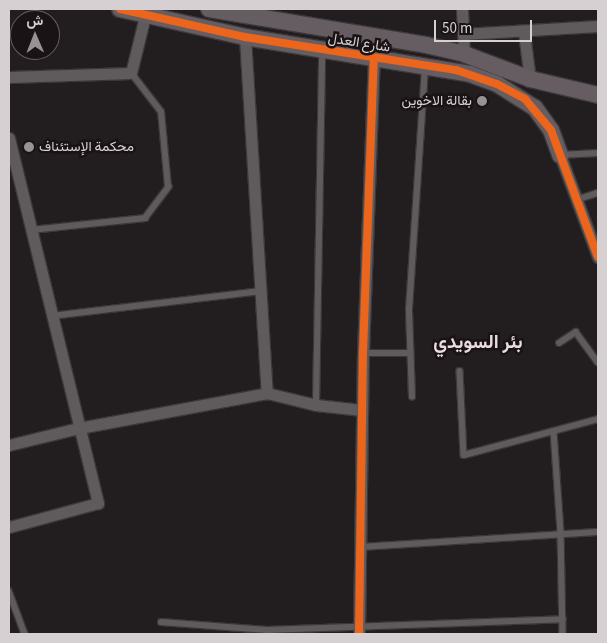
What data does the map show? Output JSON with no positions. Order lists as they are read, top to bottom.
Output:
{
  "streets": {
    "street": ["شارع العدل"]
  },
  "districts": ["بئر السويدي"],
  "places": ["بقالة الاخوين", "محكمة الإستئناف"],
  "scale_bar": "50 m",
  "north": "top"
}
